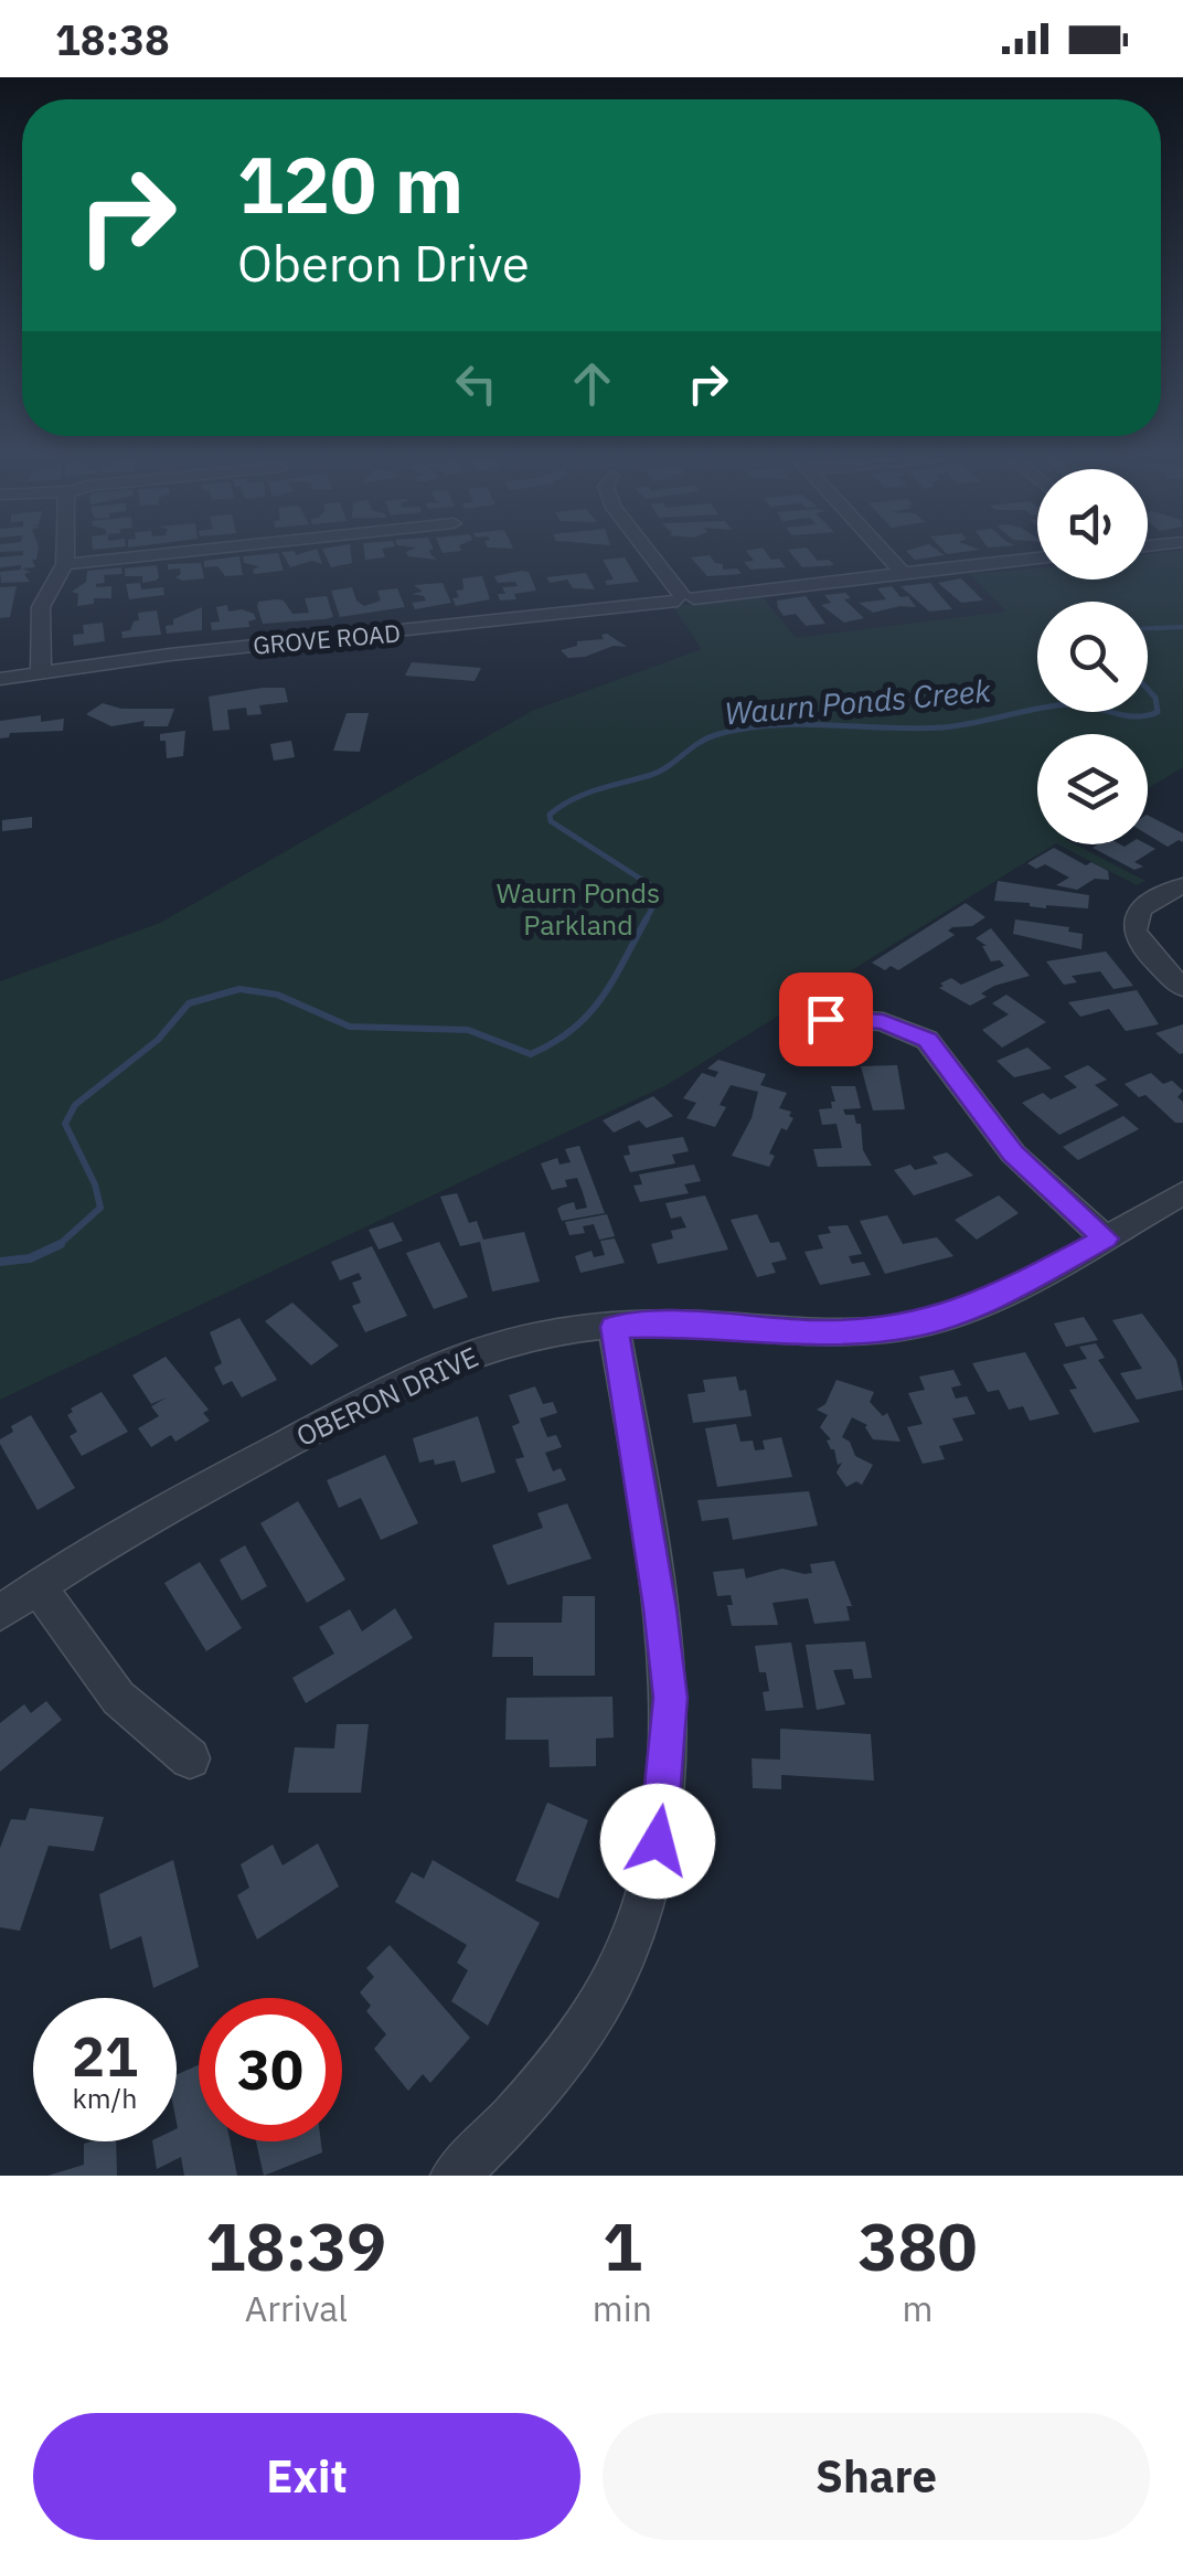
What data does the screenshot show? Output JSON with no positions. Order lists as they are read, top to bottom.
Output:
{
  "streets": {
    "street": ["GROVE ROAD", "OBERON DRIVE"]
  },
  "water": ["Waurn Ponds Creek"],
  "parks": ["Waurn Ponds Parkland"],
  "page": {
    "status": "18:38",
    "turn": ["120 m", "Oberon Drive"],
    "speed": "21 km/h",
    "limit": "30",
    "eta": [
      "18:39",
      "Arrival",
      "1",
      "min",
      "380",
      "m"
    ],
    "buttons": ["Exit", "Share"]
  }
}
